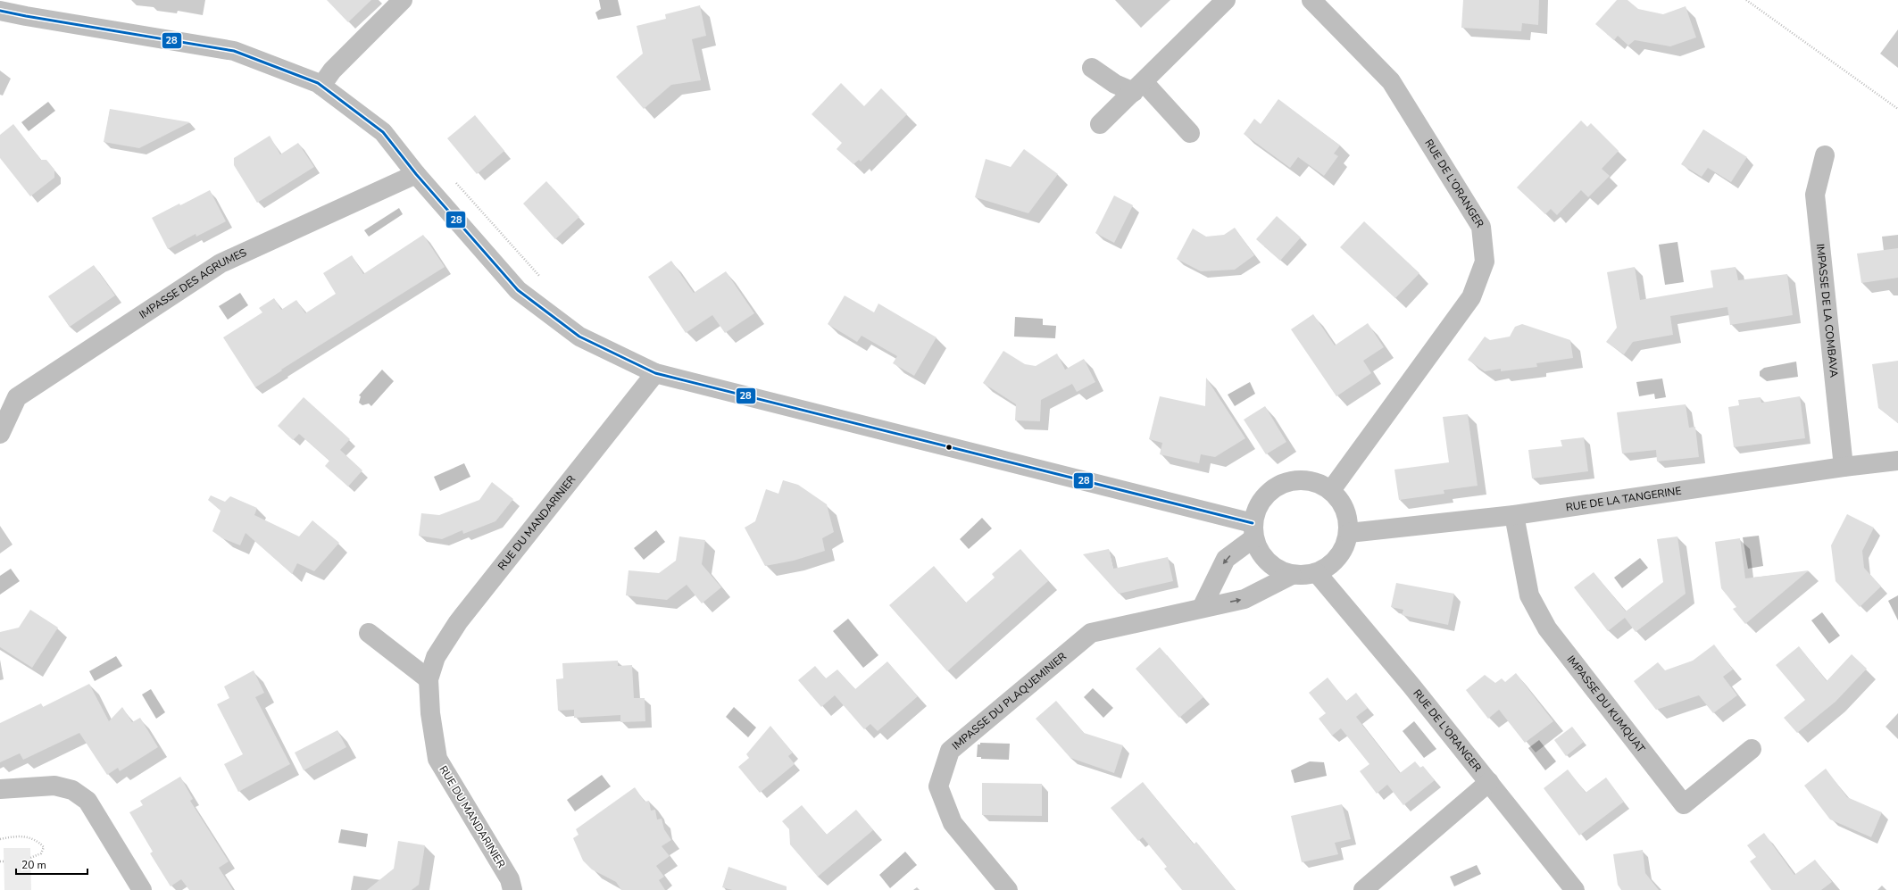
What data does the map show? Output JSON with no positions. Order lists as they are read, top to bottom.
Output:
{
  "streets": {
    "street": [
      "RUE DE L'ORANGER",
      "IMPASSE DES AGRUMES",
      "IMPASSE DE LA COMBAVA",
      "RUE DE LA TANGERINE",
      "RUE DU MANDARINIER",
      "IMPASSE DU PLAQUEMINIER",
      "IMPASSE DU KUMQUAT"
    ]
  },
  "crossings": [
    ["RUE DE L'ORANGER", "RUE DE LA TANGERINE"],
    ["RUE DE L'ORANGER", "IMPASSE DU PLAQUEMINIER"],
    ["IMPASSE DE LA COMBAVA", "RUE DE LA TANGERINE"],
    ["RUE DE LA TANGERINE", "IMPASSE DU PLAQUEMINIER"],
    ["RUE DE LA TANGERINE", "IMPASSE DU KUMQUAT"]
  ],
  "lines": ["transit line 28"],
  "scale_bar": "20 m"
}
